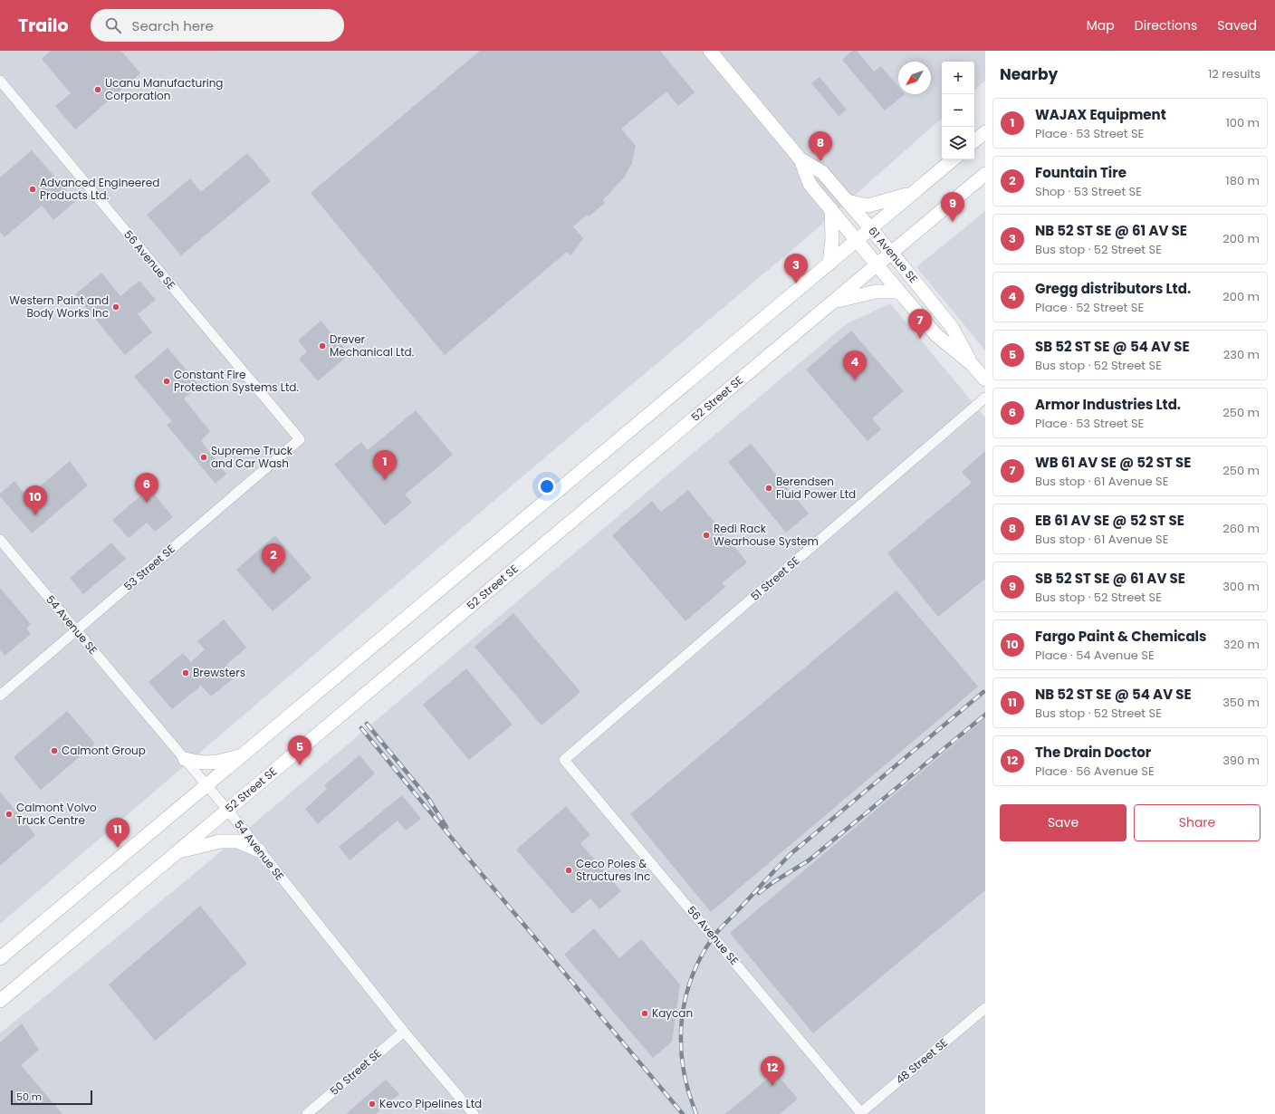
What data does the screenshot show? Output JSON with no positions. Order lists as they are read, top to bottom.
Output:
{
  "streets": {
    "main road": ["61 Avenue SE", "52 Street SE"],
    "street": [
      "56 Avenue SE",
      "53 Street SE",
      "51 Street SE",
      "54 Avenue SE",
      "48 Street SE",
      "50 Street SE"
    ]
  },
  "crossings": [
    ["61 Avenue SE", "52 Street SE"],
    ["56 Avenue SE", "53 Street SE"],
    ["56 Avenue SE", "51 Street SE"],
    ["56 Avenue SE", "48 Street SE"],
    ["52 Street SE", "54 Avenue SE"],
    ["53 Street SE", "54 Avenue SE"],
    ["54 Avenue SE", "50 Street SE"]
  ],
  "places": [
    "Ucanu Manufacturing Corporation",
    "Advanced Engineered Products Ltd.",
    "Western Paint and Body Works Inc",
    "Drever Mechanical Ltd.",
    "Constant Fire Protection Systems Ltd.",
    "Supreme Truck and Car Wash",
    "Berendsen Fluid Power Ltd",
    "Redi Rack Wearhouse System",
    "Brewsters",
    "Calmont Group",
    "Calmont Volvo Truck Centre",
    "Ceco Poles & Structures Inc",
    "Kaycan",
    "Kevco Pipelines Ltd"
  ],
  "scale_bar": "50 m",
  "north": "bottom left",
  "page": {
    "header": "Trailo",
    "search": "Search here",
    "nav": ["Map", "Directions", "Saved"],
    "heading": ["Nearby", "12 results"],
    "map_buttons": ["+", "−"],
    "list": [
      {
        "mark": "1",
        "name": "WAJAX Equipment",
        "note": "Place · 53 Street SE",
        "value": "100 m"
      },
      {
        "mark": "2",
        "name": "Fountain Tire",
        "note": "Shop · 53 Street SE",
        "value": "180 m"
      },
      {
        "mark": "3",
        "name": "NB 52 ST SE @ 61 AV SE",
        "note": "Bus stop · 52 Street SE",
        "value": "200 m"
      },
      {
        "mark": "4",
        "name": "Gregg distributors Ltd.",
        "note": "Place · 52 Street SE",
        "value": "200 m"
      },
      {
        "mark": "5",
        "name": "SB 52 ST SE @ 54 AV SE",
        "note": "Bus stop · 52 Street SE",
        "value": "230 m"
      },
      {
        "mark": "6",
        "name": "Armor Industries Ltd.",
        "note": "Place · 53 Street SE",
        "value": "250 m"
      },
      {
        "mark": "7",
        "name": "WB 61 AV SE @ 52 ST SE",
        "note": "Bus stop · 61 Avenue SE",
        "value": "250 m"
      },
      {
        "mark": "8",
        "name": "EB 61 AV SE @ 52 ST SE",
        "note": "Bus stop · 61 Avenue SE",
        "value": "260 m"
      },
      {
        "mark": "9",
        "name": "SB 52 ST SE @ 61 AV SE",
        "note": "Bus stop · 52 Street SE",
        "value": "300 m"
      },
      {
        "mark": "10",
        "name": "Fargo Paint & Chemicals",
        "note": "Place · 54 Avenue SE",
        "value": "320 m"
      },
      {
        "mark": "11",
        "name": "NB 52 ST SE @ 54 AV SE",
        "note": "Bus stop · 52 Street SE",
        "value": "350 m"
      },
      {
        "mark": "12",
        "name": "The Drain Doctor",
        "note": "Place · 56 Avenue SE",
        "value": "390 m"
      }
    ],
    "pins": [
      "8",
      "9",
      "3",
      "7",
      "4",
      "1",
      "6",
      "10",
      "2",
      "5",
      "11",
      "12"
    ],
    "buttons": ["Save", "Share"],
    "scale": "50 m"
  }
}
